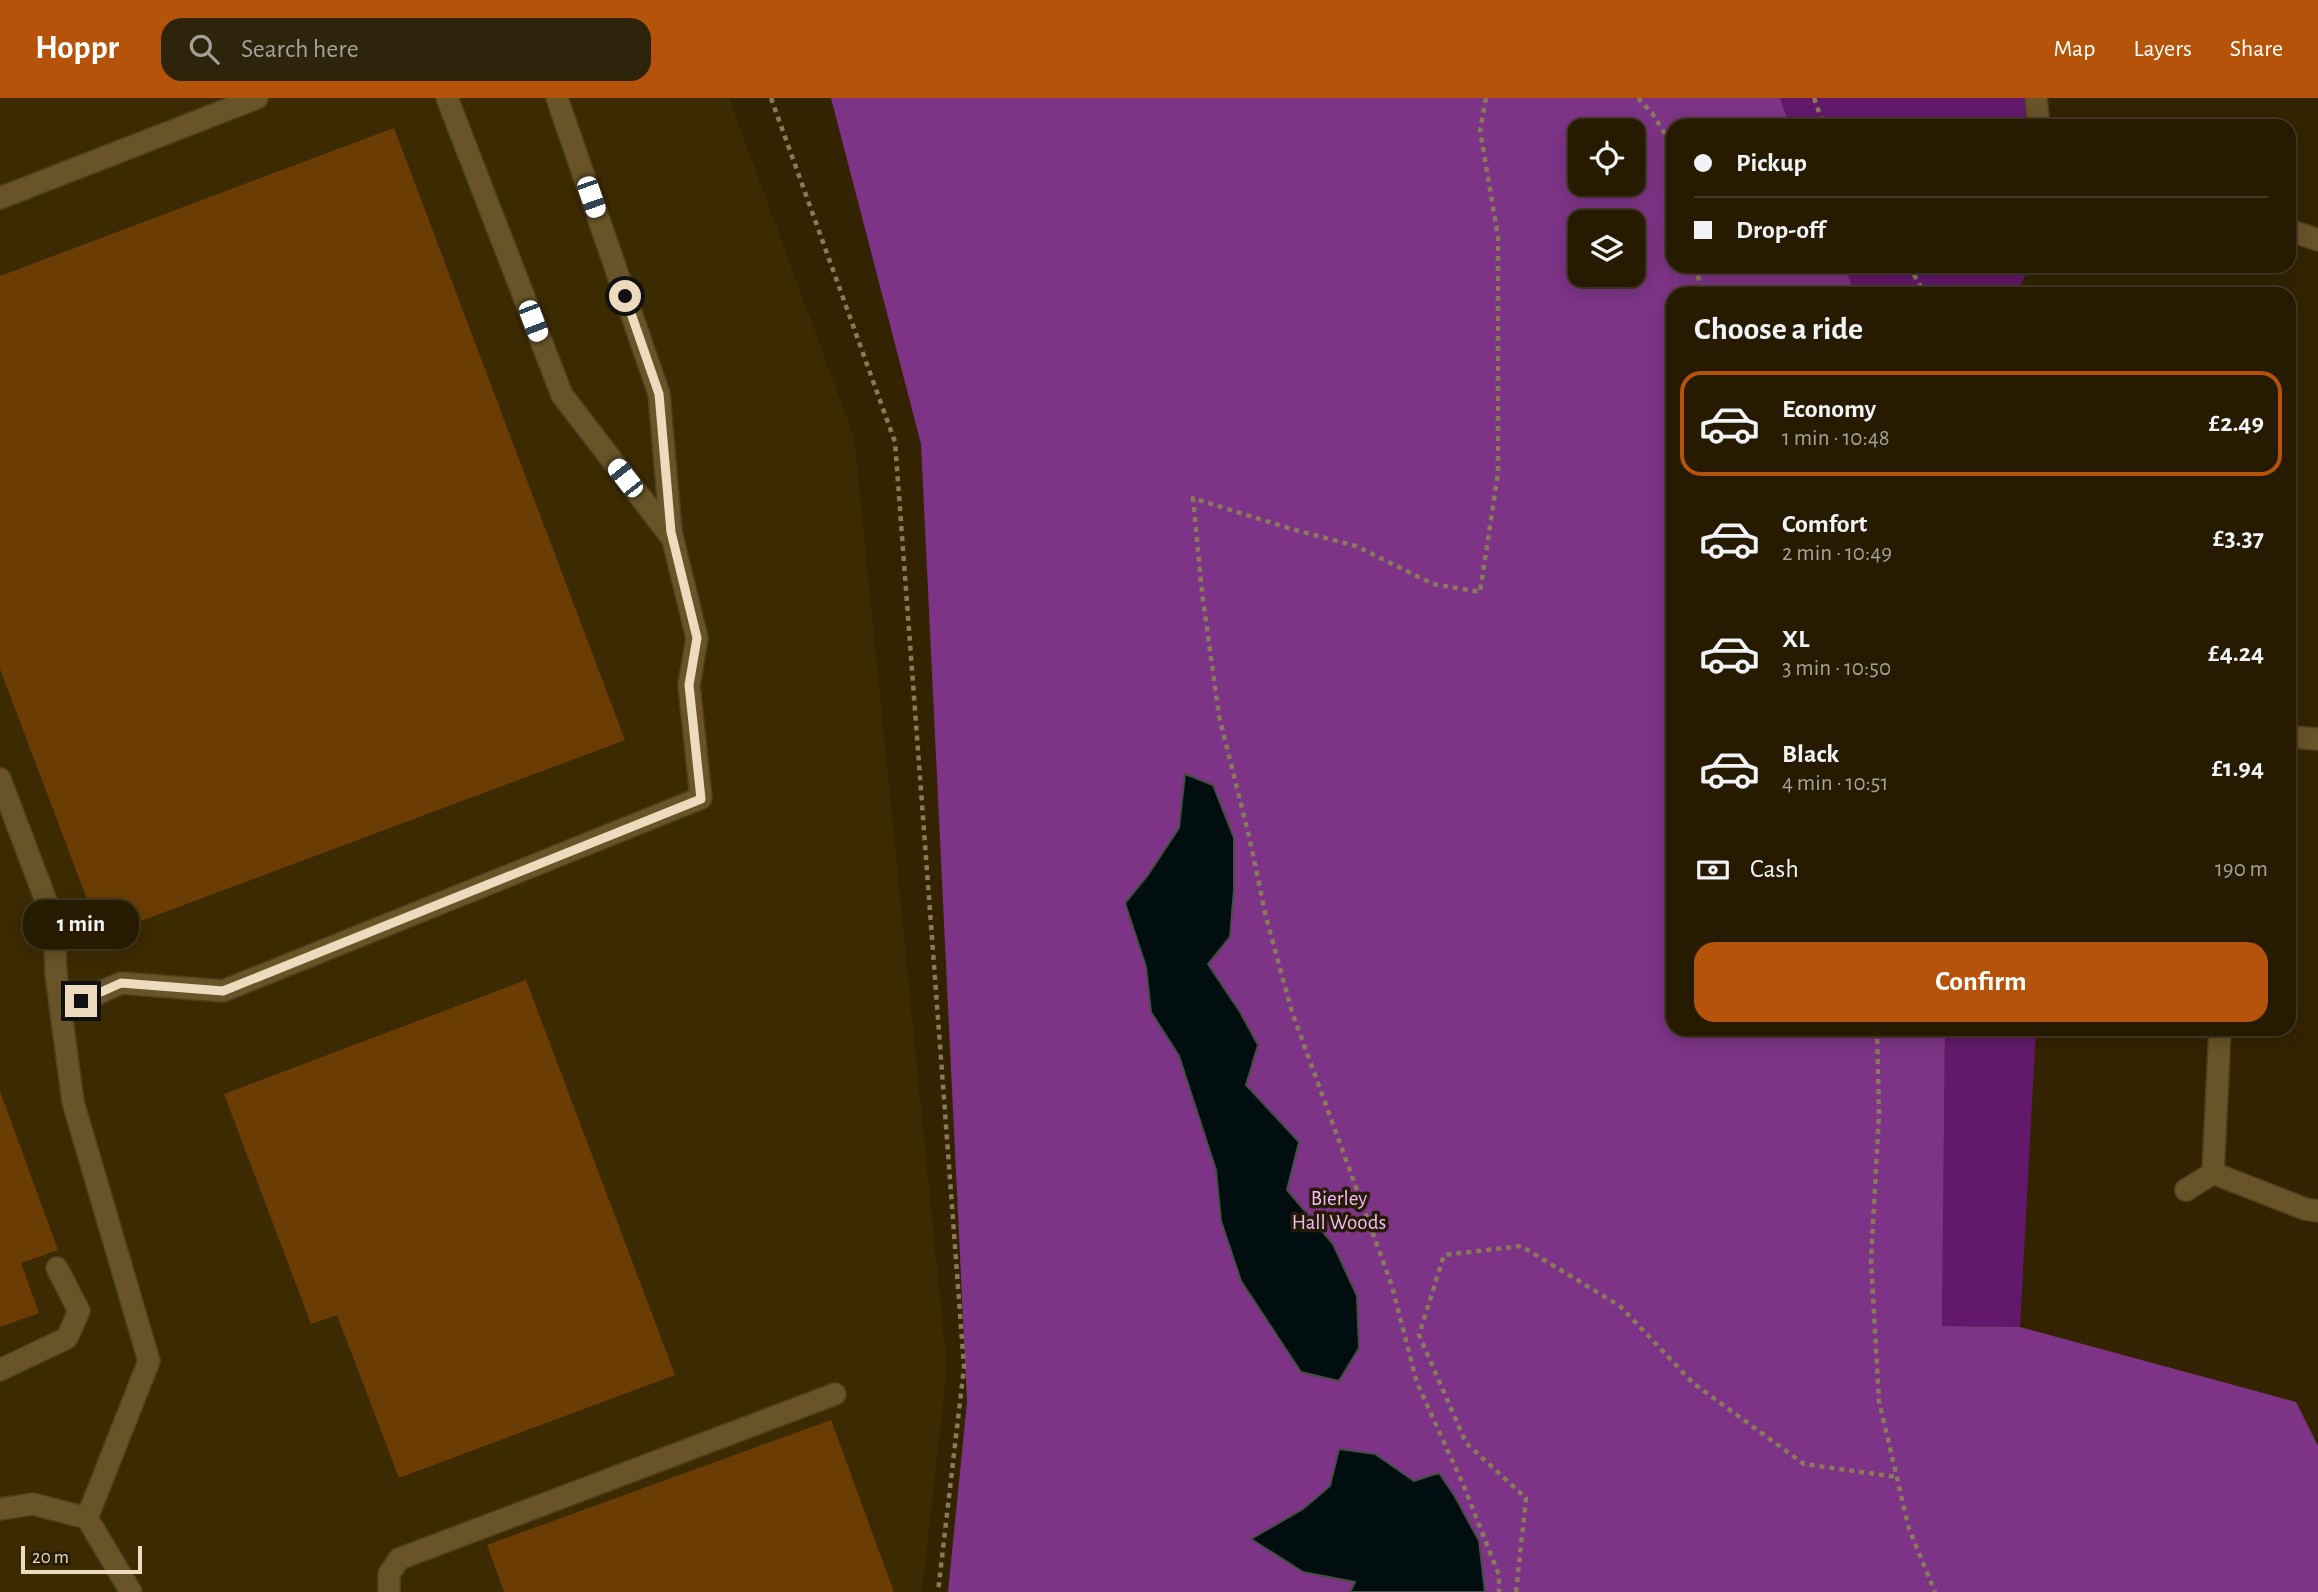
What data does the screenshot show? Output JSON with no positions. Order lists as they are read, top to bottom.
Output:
{
  "parks": ["Bierley Hall Woods"],
  "scale_bar": "20 m",
  "page": {
    "header": "Hoppr",
    "search": "Search here",
    "nav": ["Map", "Layers", "Share"],
    "banner": ["Pickup", "Drop-off"],
    "heading": "Choose a ride",
    "list": [
      {
        "name": "Economy",
        "note": "1 min · 10:48",
        "value": "£2.49"
      },
      {
        "name": "Comfort",
        "note": "2 min · 10:49",
        "value": "£3.37"
      },
      {
        "name": "XL",
        "note": "3 min · 10:50",
        "value": "£4.24"
      },
      {
        "name": "Black",
        "note": "4 min · 10:51",
        "value": "£1.94"
      }
    ],
    "pay": ["Cash", "190 m"],
    "bubble": "1 min",
    "buttons": "Confirm",
    "scale": "20 m"
  }
}
